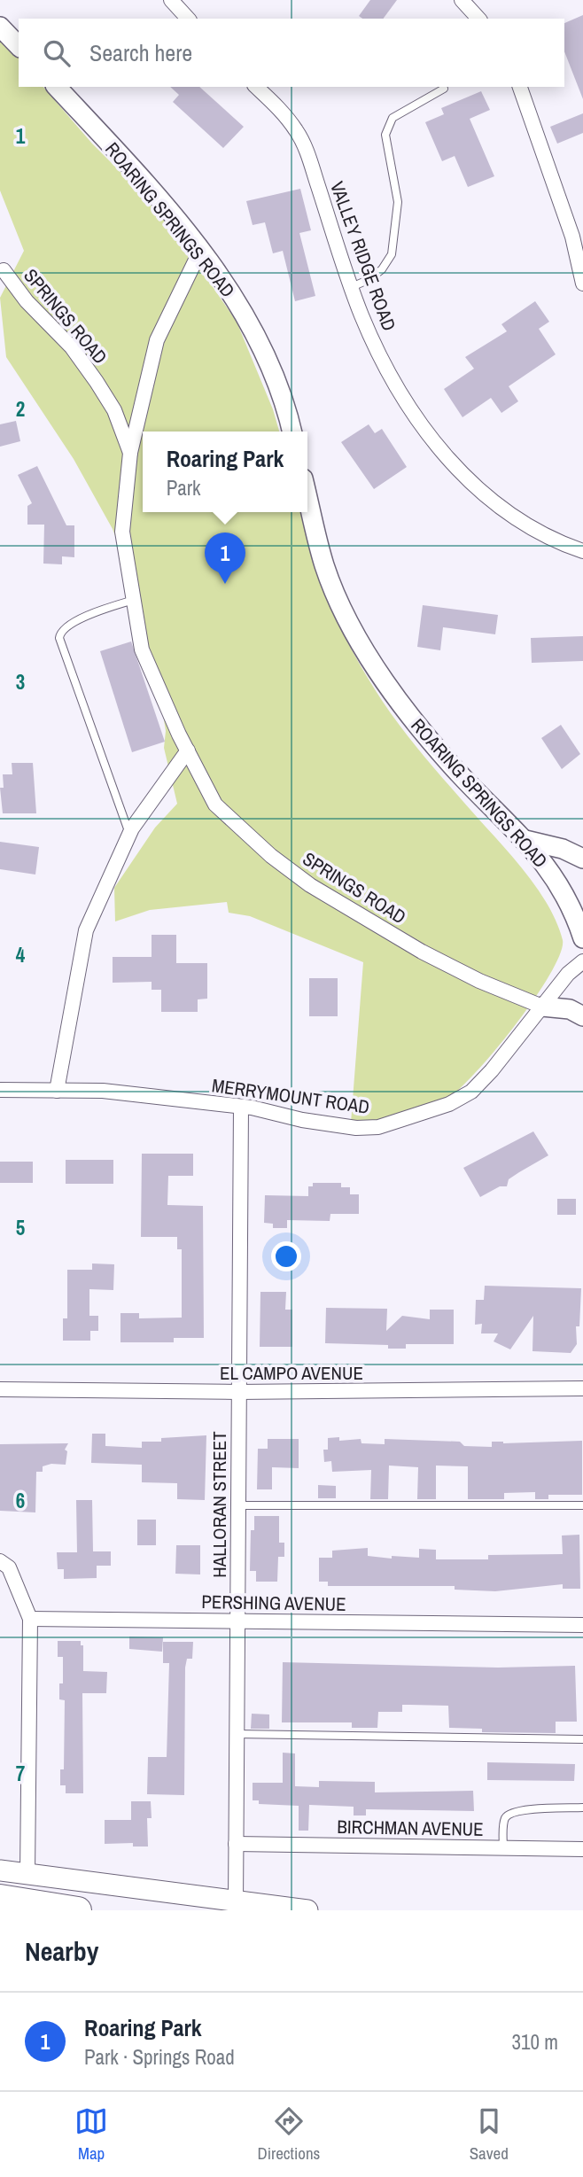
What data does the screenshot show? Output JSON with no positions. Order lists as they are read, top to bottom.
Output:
{
  "streets": {
    "street": [
      "ROARING SPRINGS ROAD",
      "VALLEY RIDGE ROAD",
      "SPRINGS ROAD",
      "MERRYMOUNT ROAD",
      "EL CAMPO AVENUE",
      "HALLORAN STREET",
      "PERSHING AVENUE",
      "BIRCHMAN AVENUE"
    ]
  },
  "crossings": [
    ["ROARING SPRINGS ROAD", "SPRINGS ROAD"],
    ["SPRINGS ROAD", "MERRYMOUNT ROAD"],
    ["MERRYMOUNT ROAD", "HALLORAN STREET"],
    ["EL CAMPO AVENUE", "HALLORAN STREET"],
    ["HALLORAN STREET", "PERSHING AVENUE"],
    ["HALLORAN STREET", "BIRCHMAN AVENUE"]
  ],
  "page": {
    "search": "Search here",
    "popup": ["Roaring Park", "Park"],
    "pins": "1",
    "heading": "Nearby",
    "list": [
      {
        "mark": "1",
        "name": "Roaring Park",
        "note": "Park · Springs Road",
        "value": "310 m"
      }
    ],
    "nav": ["Map", "Directions", "Saved"]
  },
  "grid": {
    "rows": [
      "1",
      "2",
      "3",
      "4",
      "5",
      "6",
      "7"
    ]
  }
}
